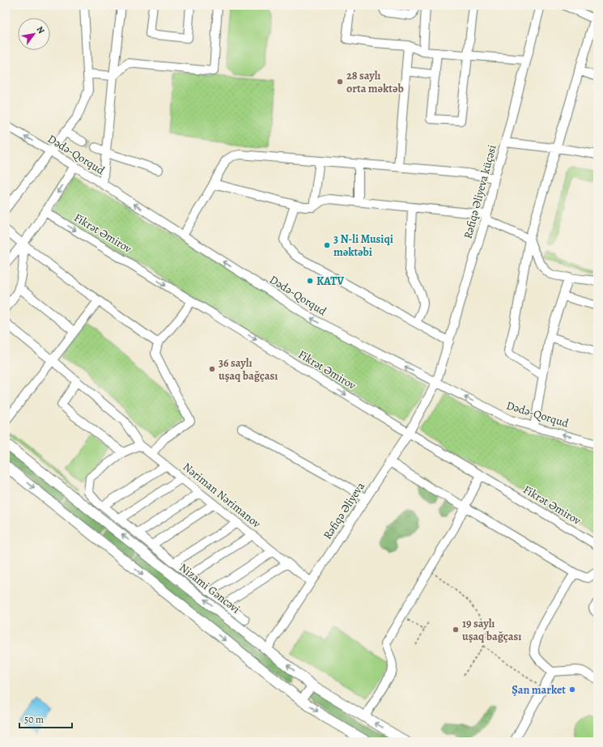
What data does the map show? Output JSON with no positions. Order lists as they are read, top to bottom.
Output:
{
  "streets": {
    "main road": ["Nizami Gəncəvi"],
    "street": [
      "Dədə-Qorqud",
      "Rəfiqə Əliyeva küçəsi",
      "Fikrət Əmirov",
      "Nəriman Nərimanov",
      "Rəfiqə Əliyeva"
    ]
  },
  "crossings": [
    ["Dədə-Qorqud", "Rəfiqə Əliyeva küçəsi"],
    ["Dədə-Qorqud", "Rəfiqə Əliyeva"],
    ["Rəfiqə Əliyeva küçəsi", "Rəfiqə Əliyeva"],
    ["Fikrət Əmirov", "Rəfiqə Əliyeva"],
    ["Nəriman Nərimanov", "Rəfiqə Əliyeva"],
    ["Rəfiqə Əliyeva", "Nizami Gəncəvi"]
  ],
  "one_way": ["Dədə-Qorqud"],
  "places": [
    "28 saylı orta məktəb",
    "3 N-li Musiqi məktəbi",
    "KATV",
    "36 saylı uşaq bağçası",
    "19 saylı uşaq bağçası",
    "Şan market"
  ],
  "scale_bar": "50 m",
  "north": "top right"
}
